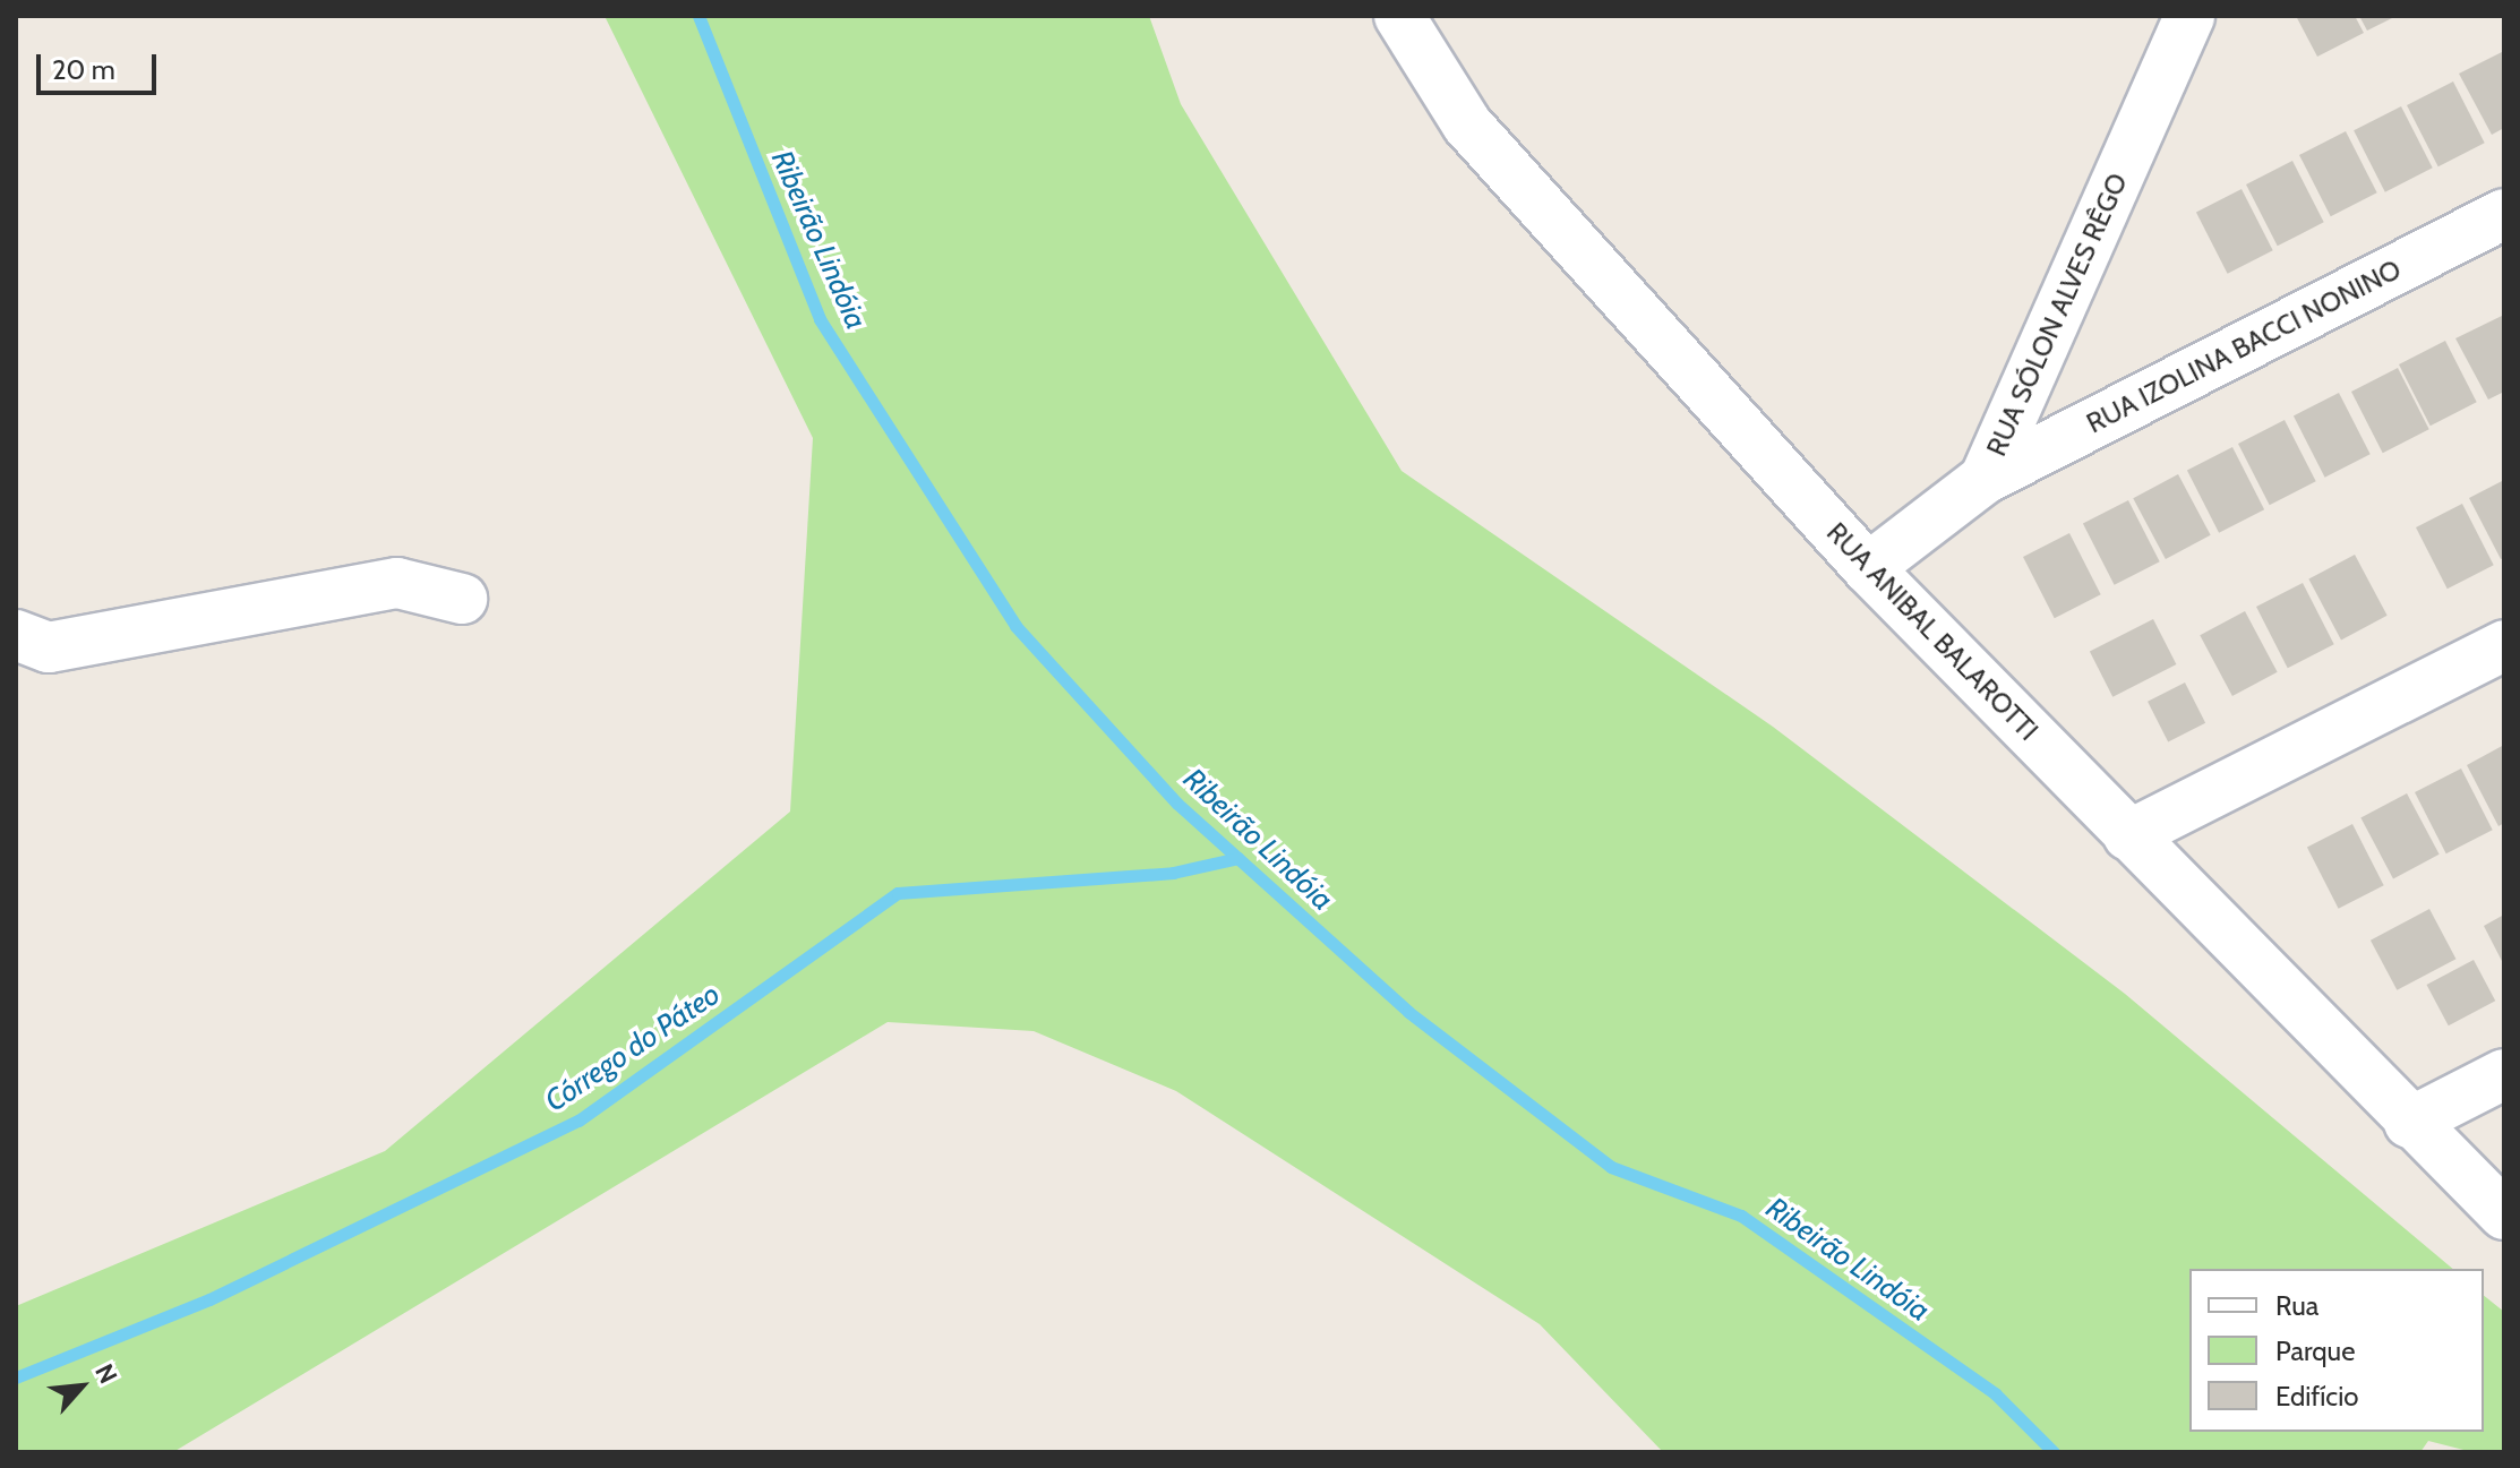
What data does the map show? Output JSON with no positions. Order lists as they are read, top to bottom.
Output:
{
  "streets": {
    "street": ["RUA SÓLON ALVES RÊGO", "RUA IZOLINA BACCI NONINO", "RUA ANIBAL BALAROTTI"]
  },
  "crossings": [
    ["RUA SÓLON ALVES RÊGO", "RUA IZOLINA BACCI NONINO"],
    ["RUA SÓLON ALVES RÊGO", "RUA ANIBAL BALAROTTI"]
  ],
  "water": ["Ribeirão Lindóia", "Córrego do Páteo"],
  "legend": ["Rua", "Parque", "Edifício"],
  "scale_bar": "20 m",
  "north": "top right"
}
